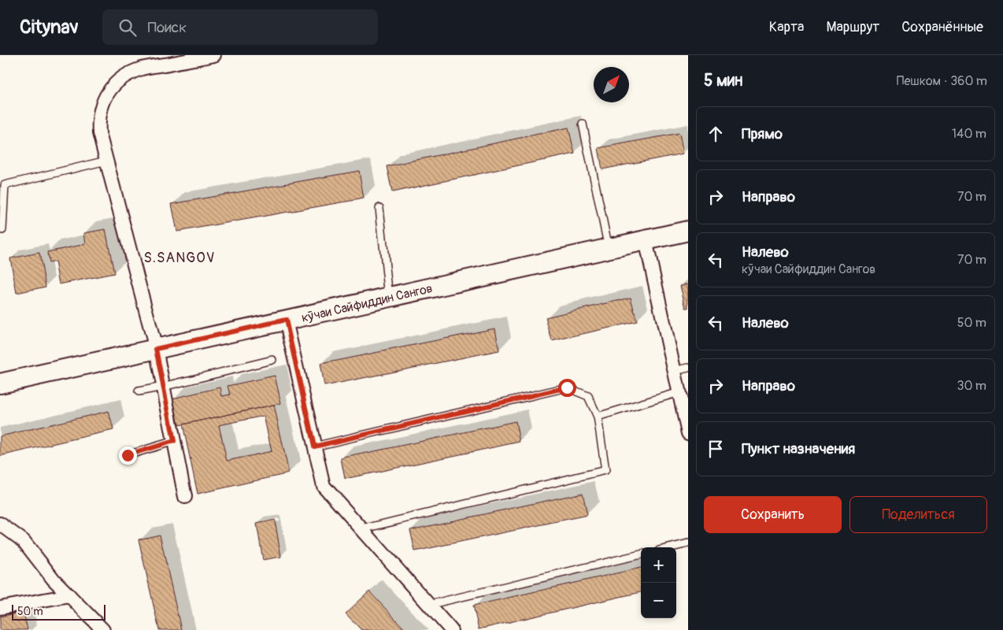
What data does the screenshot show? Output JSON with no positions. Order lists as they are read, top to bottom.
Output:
{
  "streets": {
    "street": ["кӯчаи Сайфиддин Сангов"]
  },
  "districts": ["S.SANGOV"],
  "scale_bar": "50 m",
  "north": "top right",
  "page": {
    "header": "Citynav",
    "search": "Поиск",
    "nav": ["Карта", "Маршрут", "Сохранённые"],
    "heading": ["5 мин", "Пешком · 360 m"],
    "list": [
      ["Прямо", "140 m"],
      ["Направо", "70 m"],
      ["Налево", "кӯчаи Сайфиддин Сангов", "70 m"],
      ["Налево", "50 m"],
      ["Направо", "30 m"],
      "Пункт назначения"
    ],
    "buttons": ["Сохранить", "Поделиться"],
    "map_buttons": ["+", "−"],
    "scale": "50 m"
  }
}
